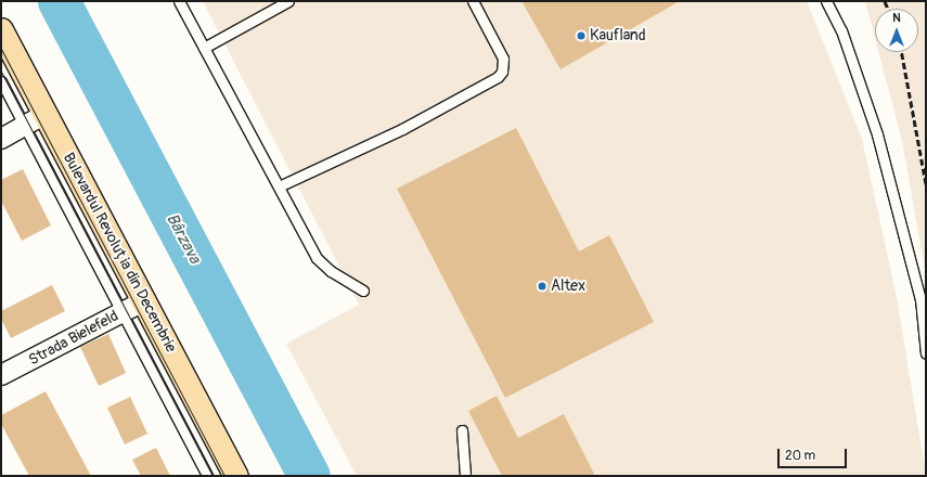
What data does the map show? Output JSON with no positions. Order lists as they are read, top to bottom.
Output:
{
  "streets": {
    "main road": ["Bulevardul Revoluția din Decembrie"],
    "street": ["Strada Bielefeld"]
  },
  "crossings": [
    ["Bulevardul Revoluția din Decembrie", "Strada Bielefeld"]
  ],
  "water": ["Bârzava"],
  "places": ["Kaufland", "Altex"],
  "scale_bar": "20 m",
  "north": "top"
}
